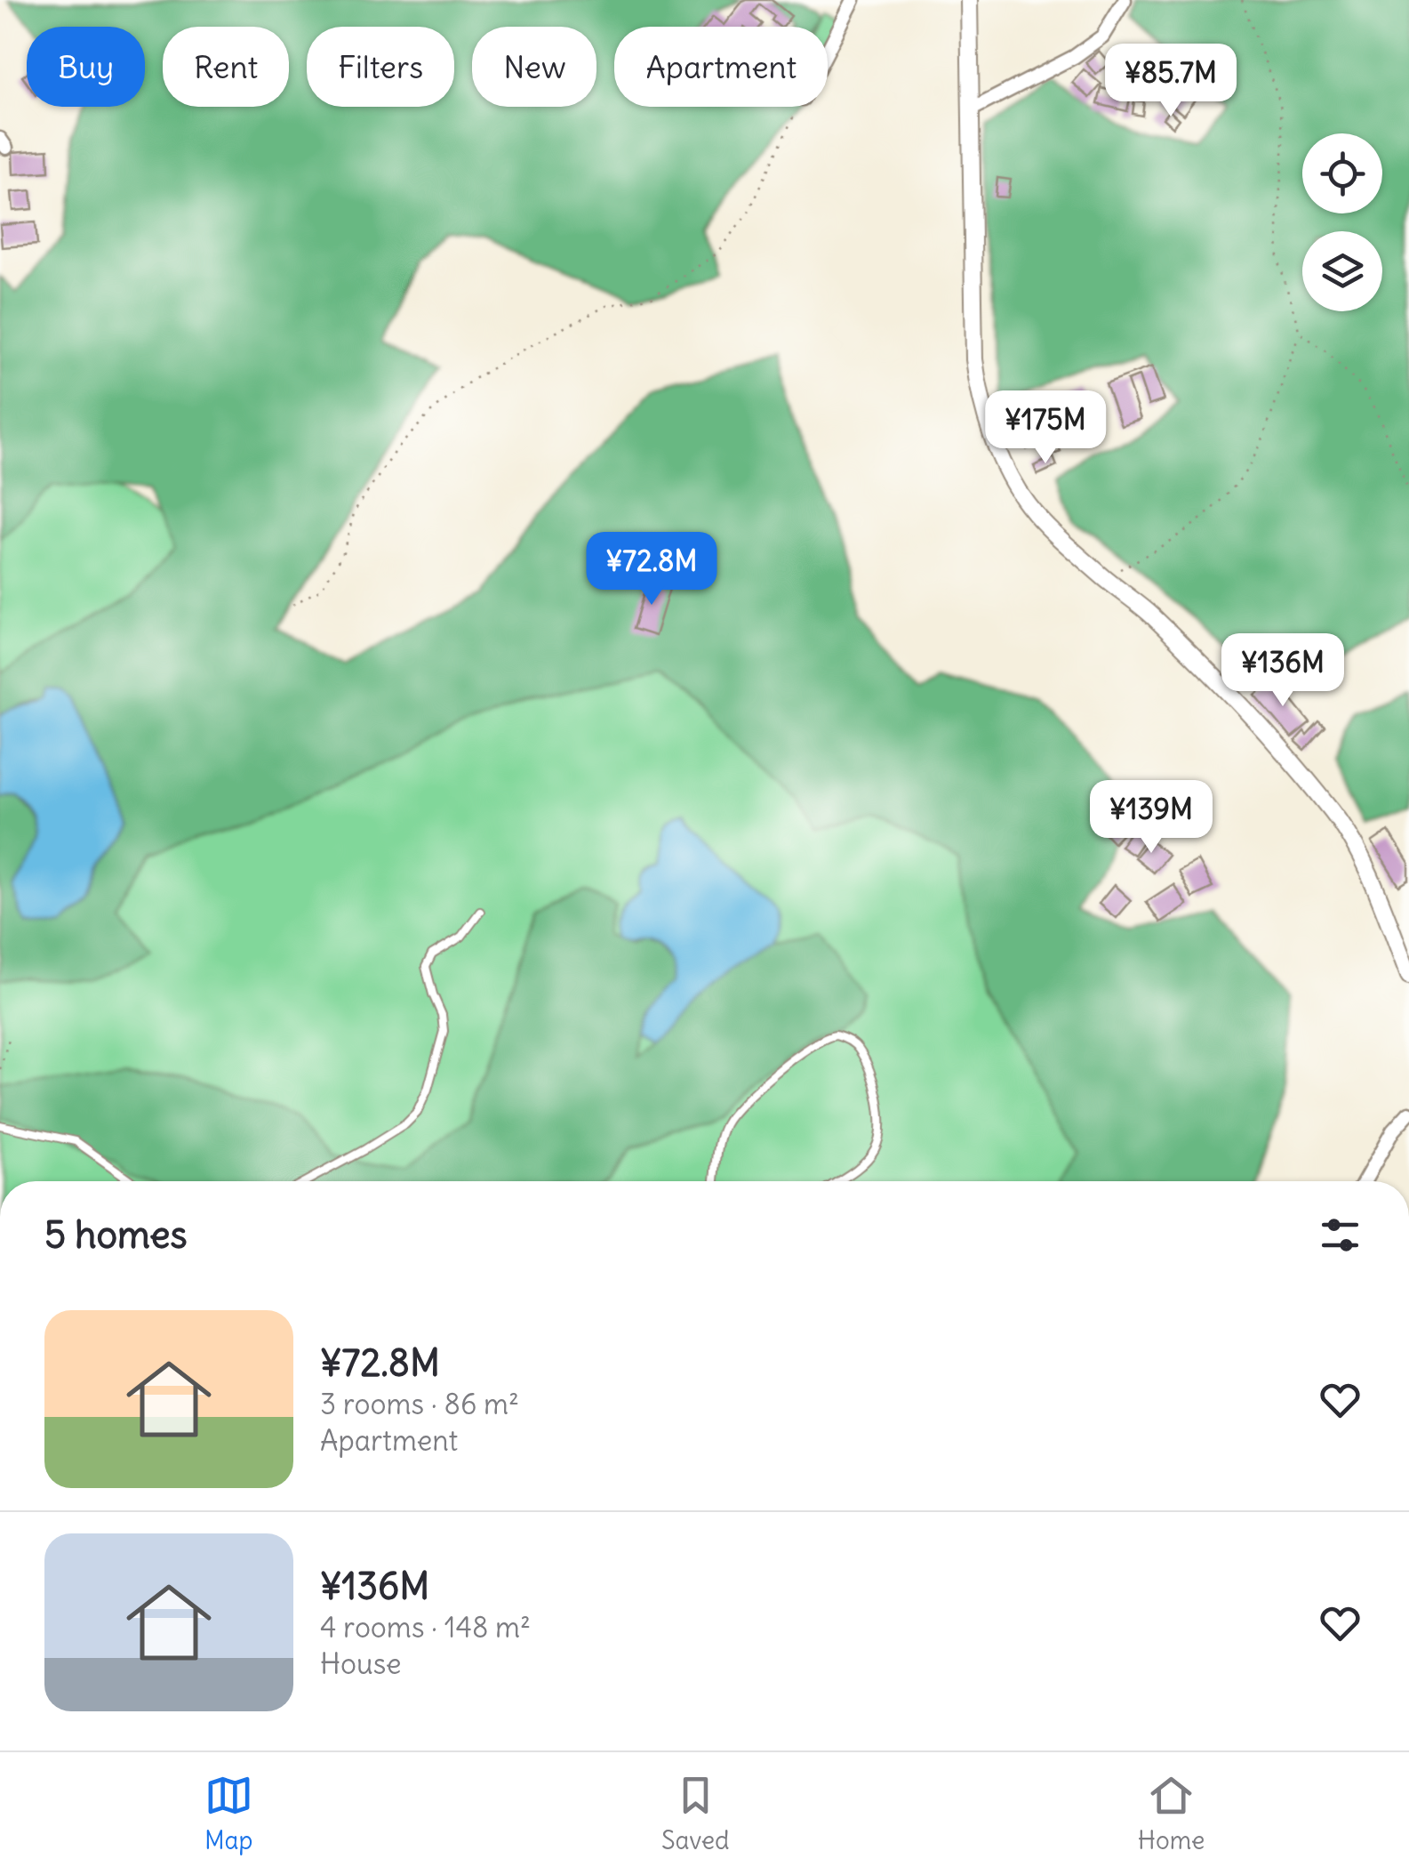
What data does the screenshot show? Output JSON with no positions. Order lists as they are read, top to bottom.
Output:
{
  "page": {
    "chip": [
      "Buy",
      "Rent",
      "Filters",
      "New",
      "Apartment"
    ],
    "price": [
      "¥85.7M",
      "¥175M",
      "¥72.8M",
      "¥136M",
      "¥139M"
    ],
    "heading": "5 homes",
    "list": [
      {
        "name": "¥72.8M",
        "note": "3 rooms · 86 m² · Apartment"
      },
      {
        "name": "¥136M",
        "note": "4 rooms · 148 m² · House"
      }
    ],
    "tabs": ["Map", "Saved", "Home"]
  }
}
